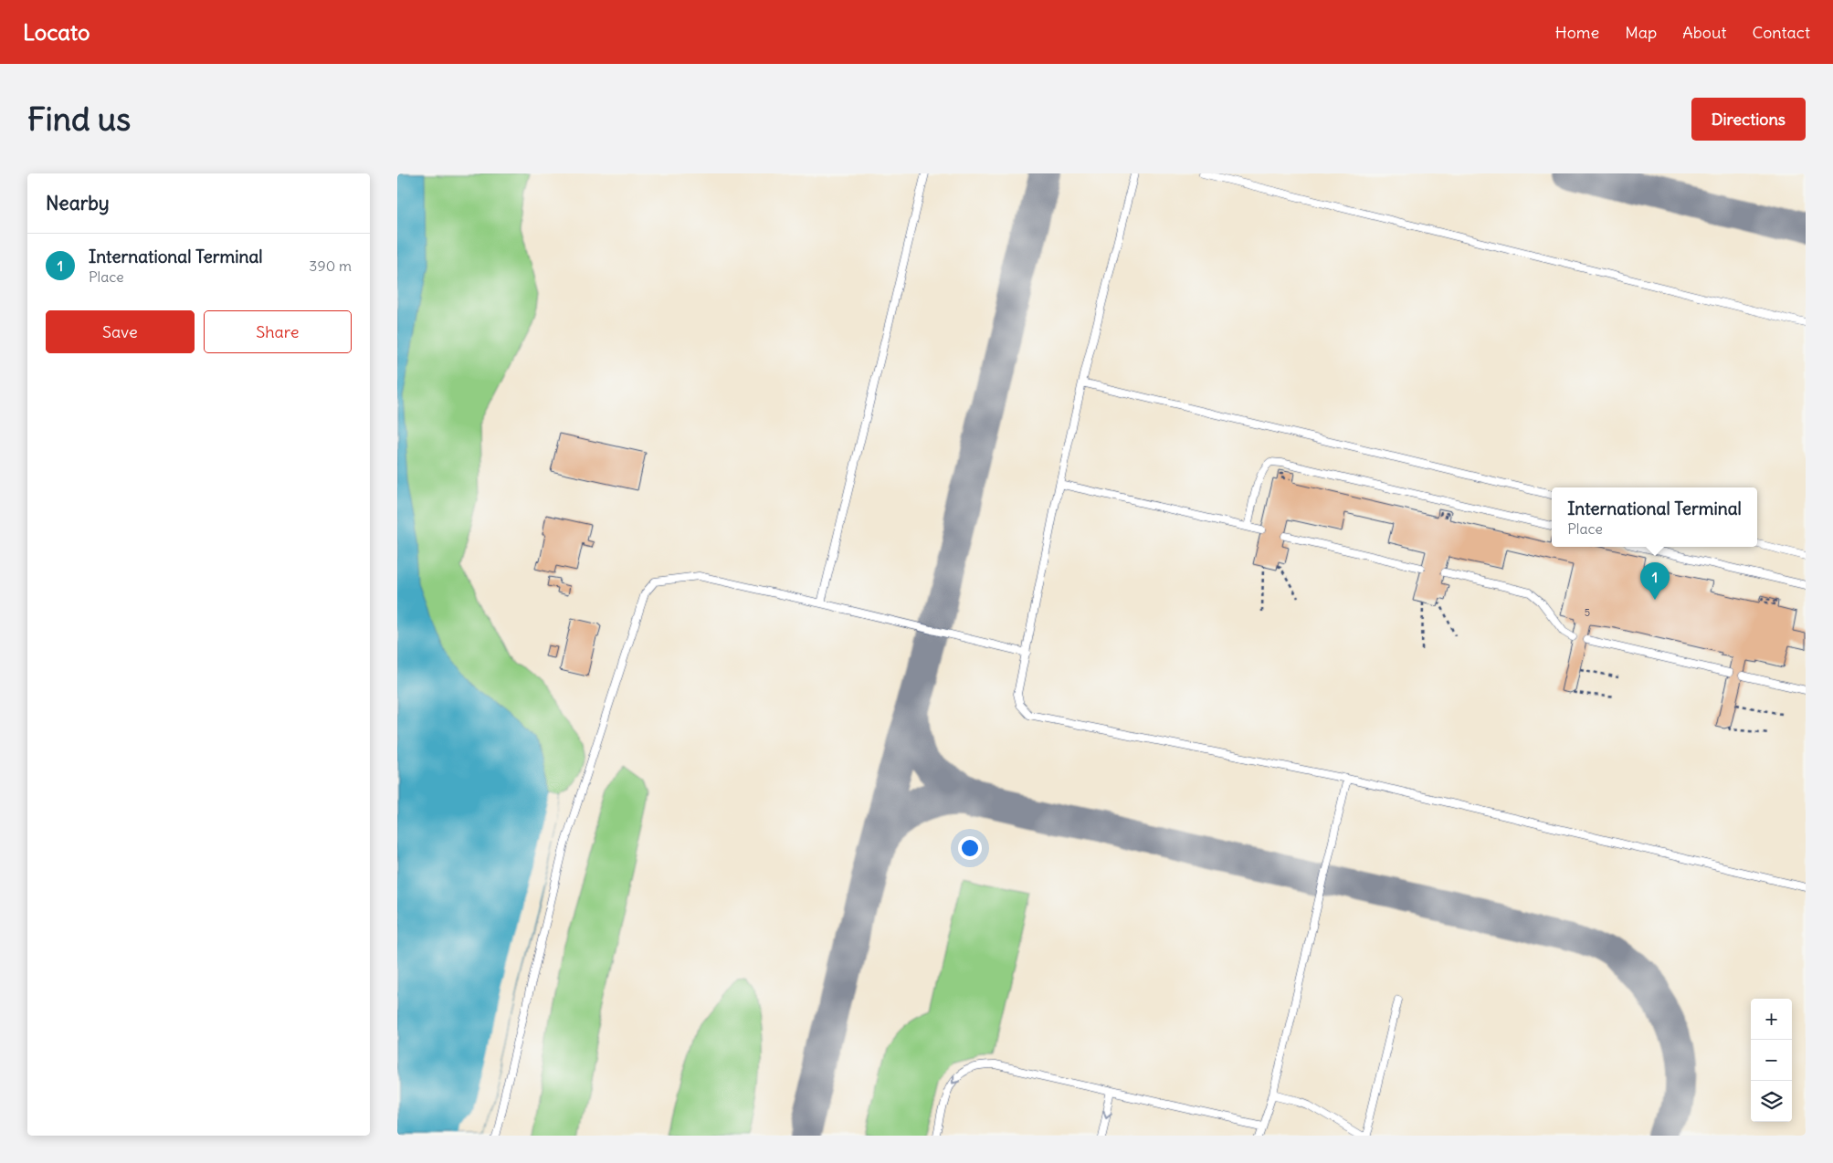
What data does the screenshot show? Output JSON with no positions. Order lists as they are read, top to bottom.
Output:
{
  "house_numbers": ["5"],
  "page": {
    "header": "Locato",
    "nav": [
      "Home",
      "Map",
      "About",
      "Contact"
    ],
    "buttons": [
      "Directions",
      ["Save", "Share"]
    ],
    "title": "Find us",
    "heading": "Nearby",
    "list": [
      {
        "mark": "1",
        "name": "International Terminal",
        "note": "Place",
        "value": "390 m"
      }
    ],
    "popup": ["International Terminal", "Place"],
    "pins": "1",
    "map_buttons": ["+", "−"]
  }
}
